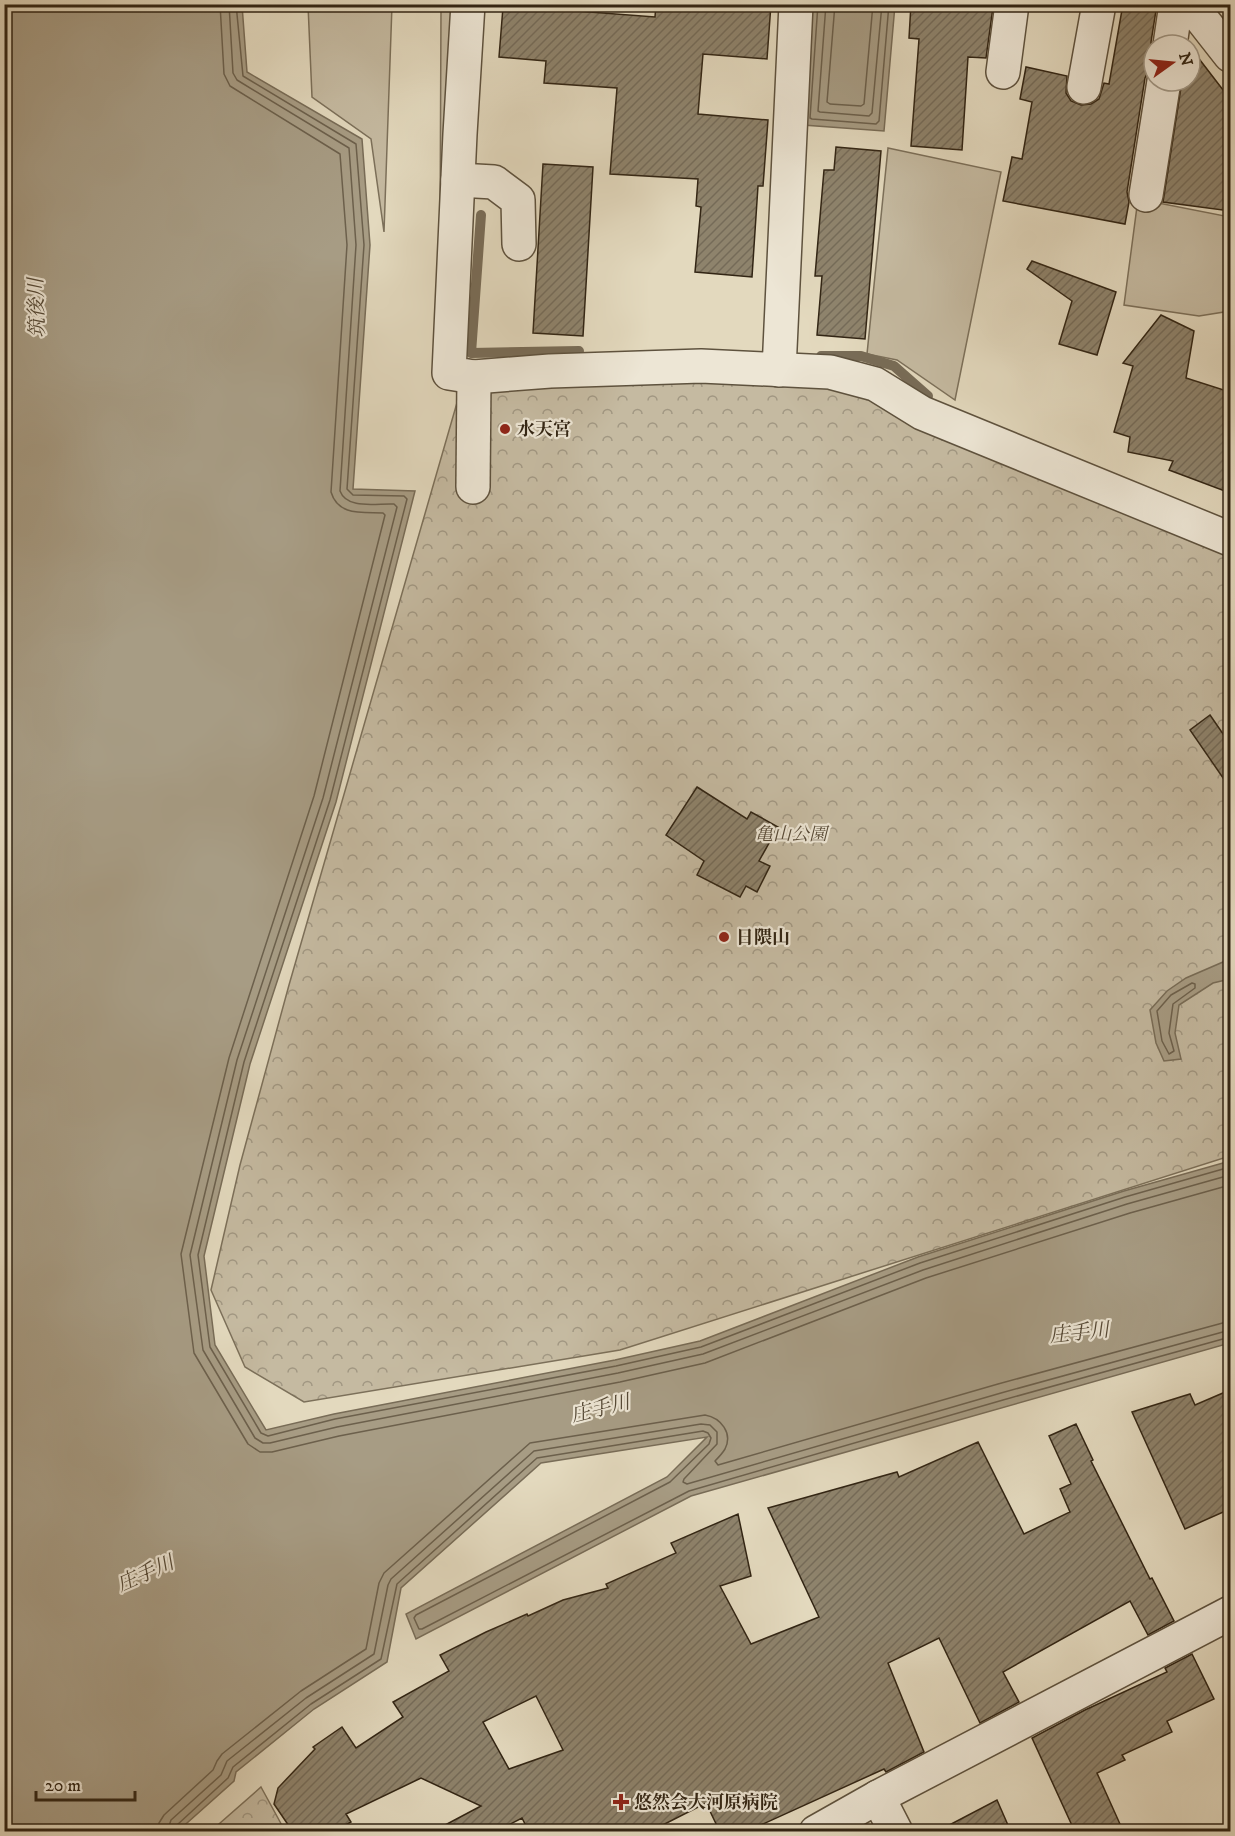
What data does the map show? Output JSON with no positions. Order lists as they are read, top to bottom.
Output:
{
  "water": ["筑後川", "庄手川"],
  "parks": ["亀山公園"],
  "places": {
    "other": ["水天宮", "日隈山"],
    "health": ["悠然会大河原病院"]
  },
  "scale_bar": "20 m",
  "north": "right"
}
